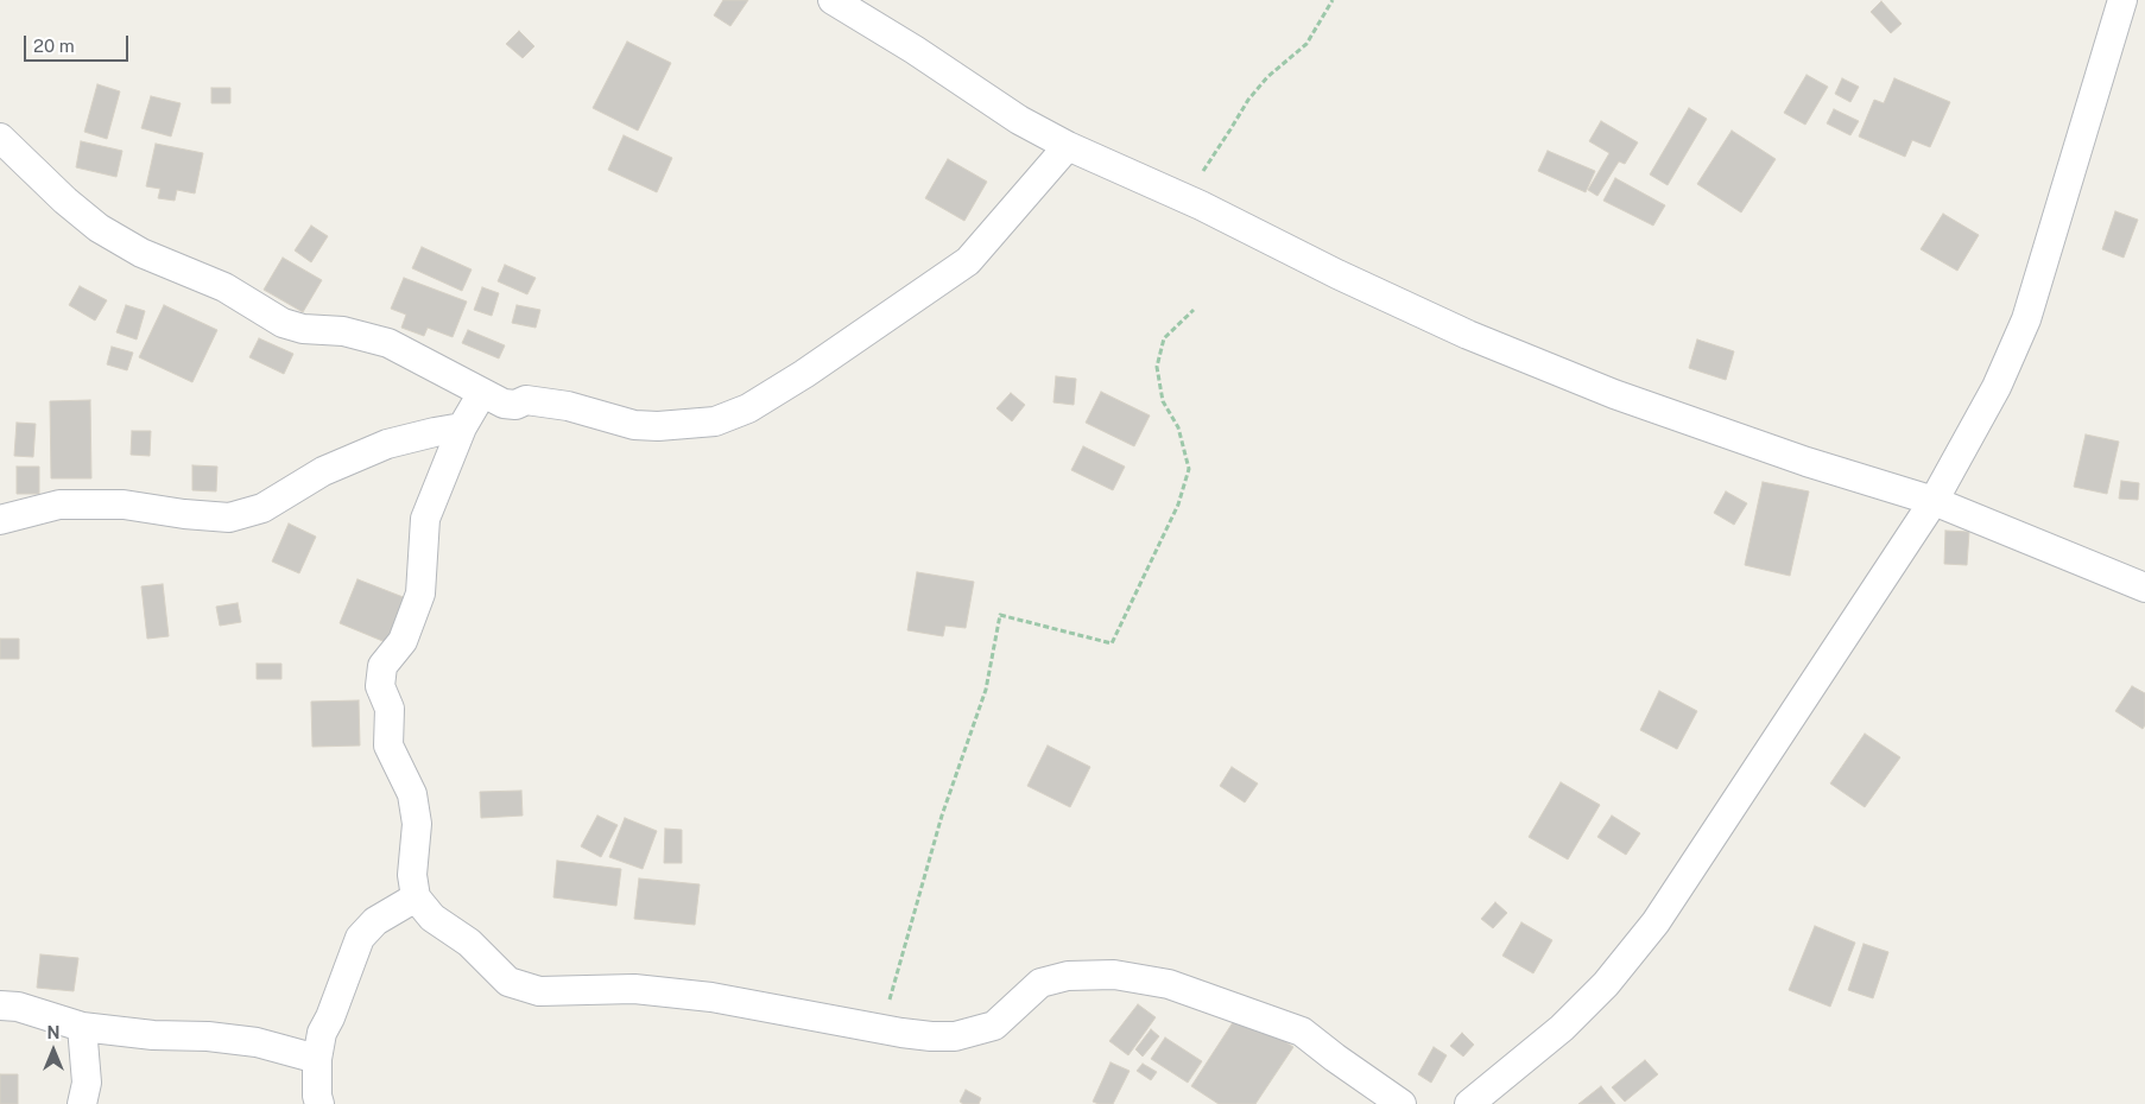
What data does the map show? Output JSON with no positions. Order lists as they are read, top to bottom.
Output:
{
  "scale_bar": "20 m",
  "north": "top"
}
